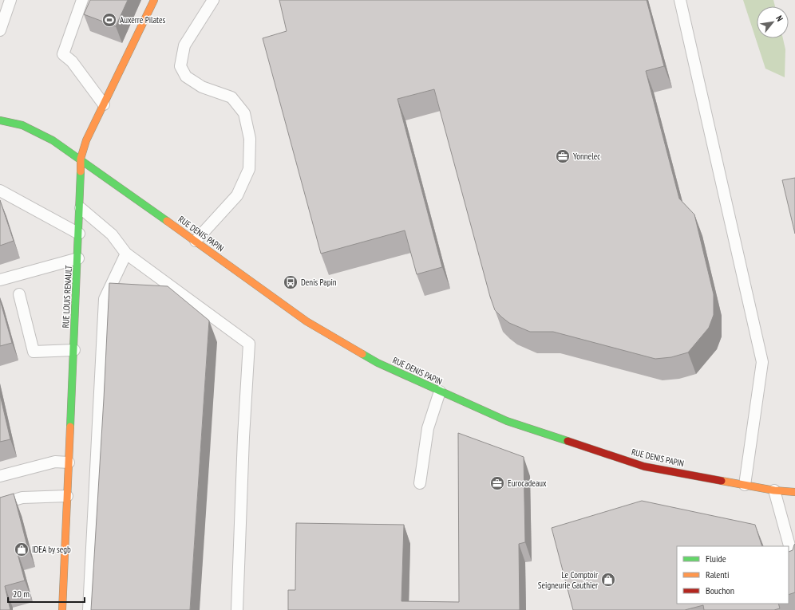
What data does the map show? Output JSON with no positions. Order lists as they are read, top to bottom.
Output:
{
  "streets": {
    "street": ["RUE DENIS PAPIN", "RUE LOUIS RENAULT"]
  },
  "crossings": [
    ["RUE DENIS PAPIN", "RUE LOUIS RENAULT"]
  ],
  "places": {
    "sports": ["Auxerre Pilates"],
    "office": ["Yonnelec", "Eurocadeaux"],
    "bus stop": ["Denis Papin"],
    "shop": ["IDEA by segb", "Le Comptoir Seigneurie Gauthier"]
  },
  "legend": ["Fluide", "Ralenti", "Bouchon"],
  "scale_bar": "20 m",
  "north": "top right"
}
